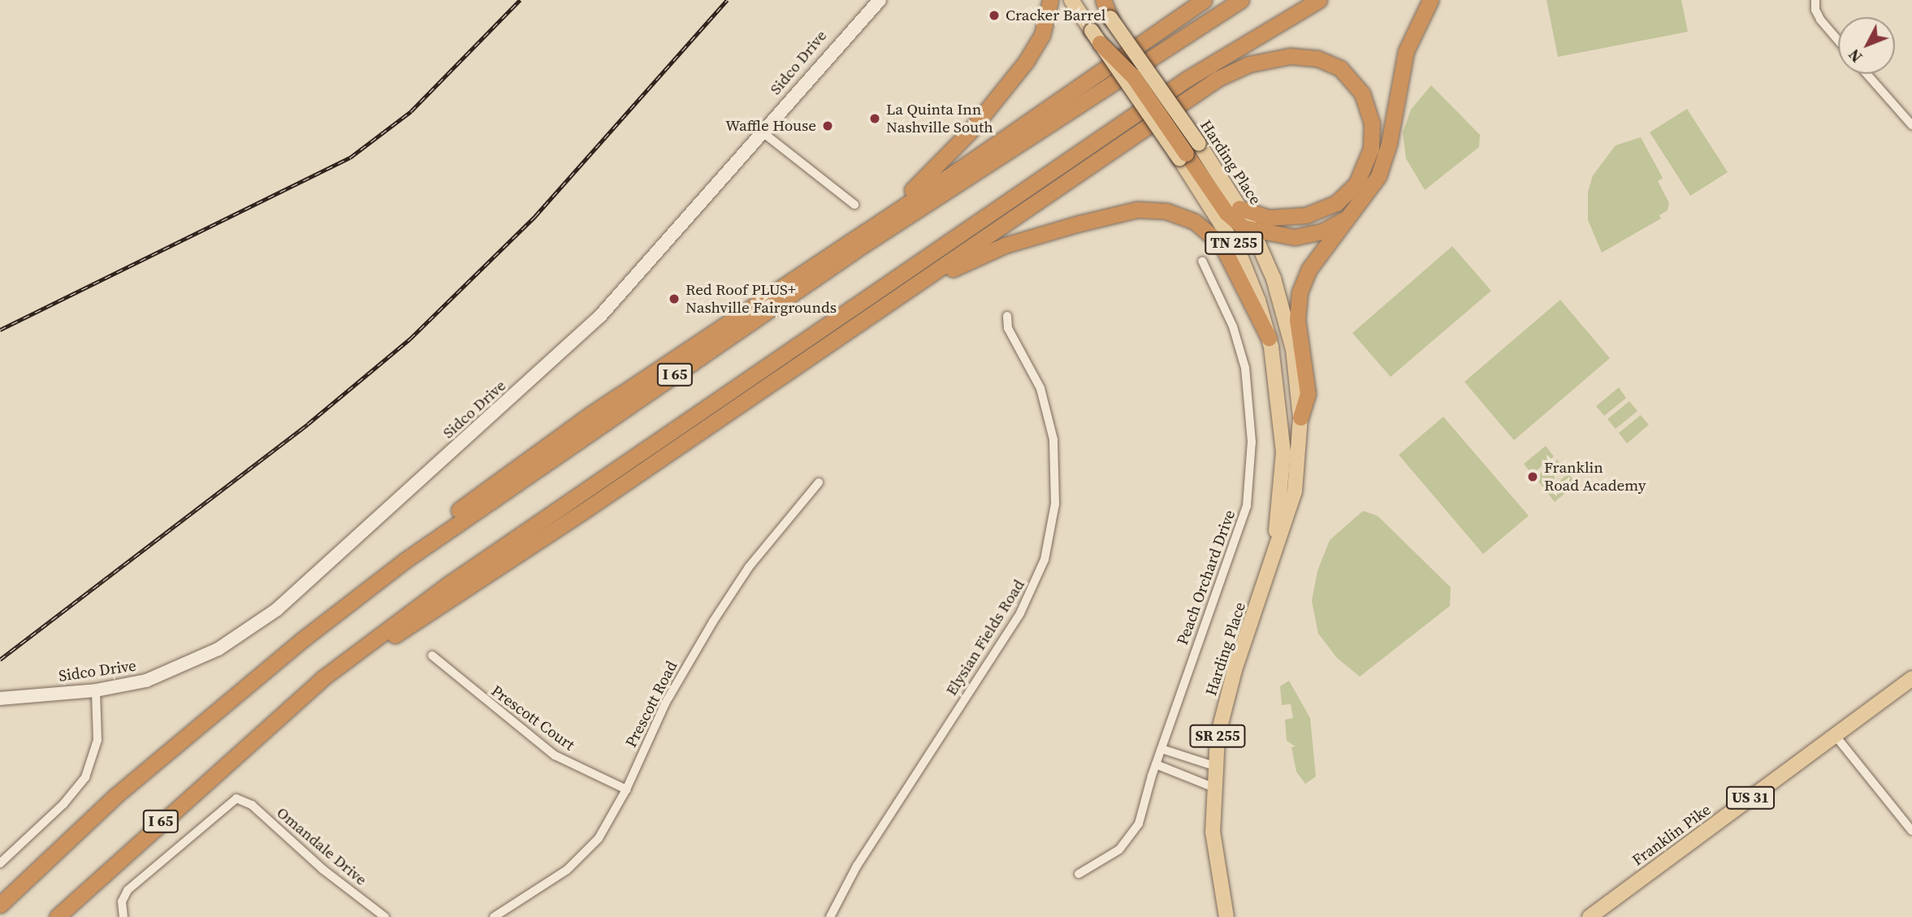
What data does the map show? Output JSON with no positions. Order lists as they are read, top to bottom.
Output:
{
  "streets": {
    "highway": ["I 65"],
    "main road": [
      "Sidco Drive",
      "Harding Place",
      "TN 255",
      "SR 255",
      "US 31",
      "Franklin Pike"
    ],
    "street": [
      "Peach Orchard Drive",
      "Elysian Fields Road",
      "Prescott Road",
      "Prescott Court",
      "Omandale Drive"
    ]
  },
  "crossings": [
    ["Prescott Road", "Prescott Court"]
  ],
  "places": [
    "Cracker Barrel",
    "La Quinta Inn Nashville South",
    "Waffle House",
    "Red Roof PLUS+ Nashville Fairgrounds",
    "Franklin Road Academy"
  ],
  "north": "bottom left"
}
